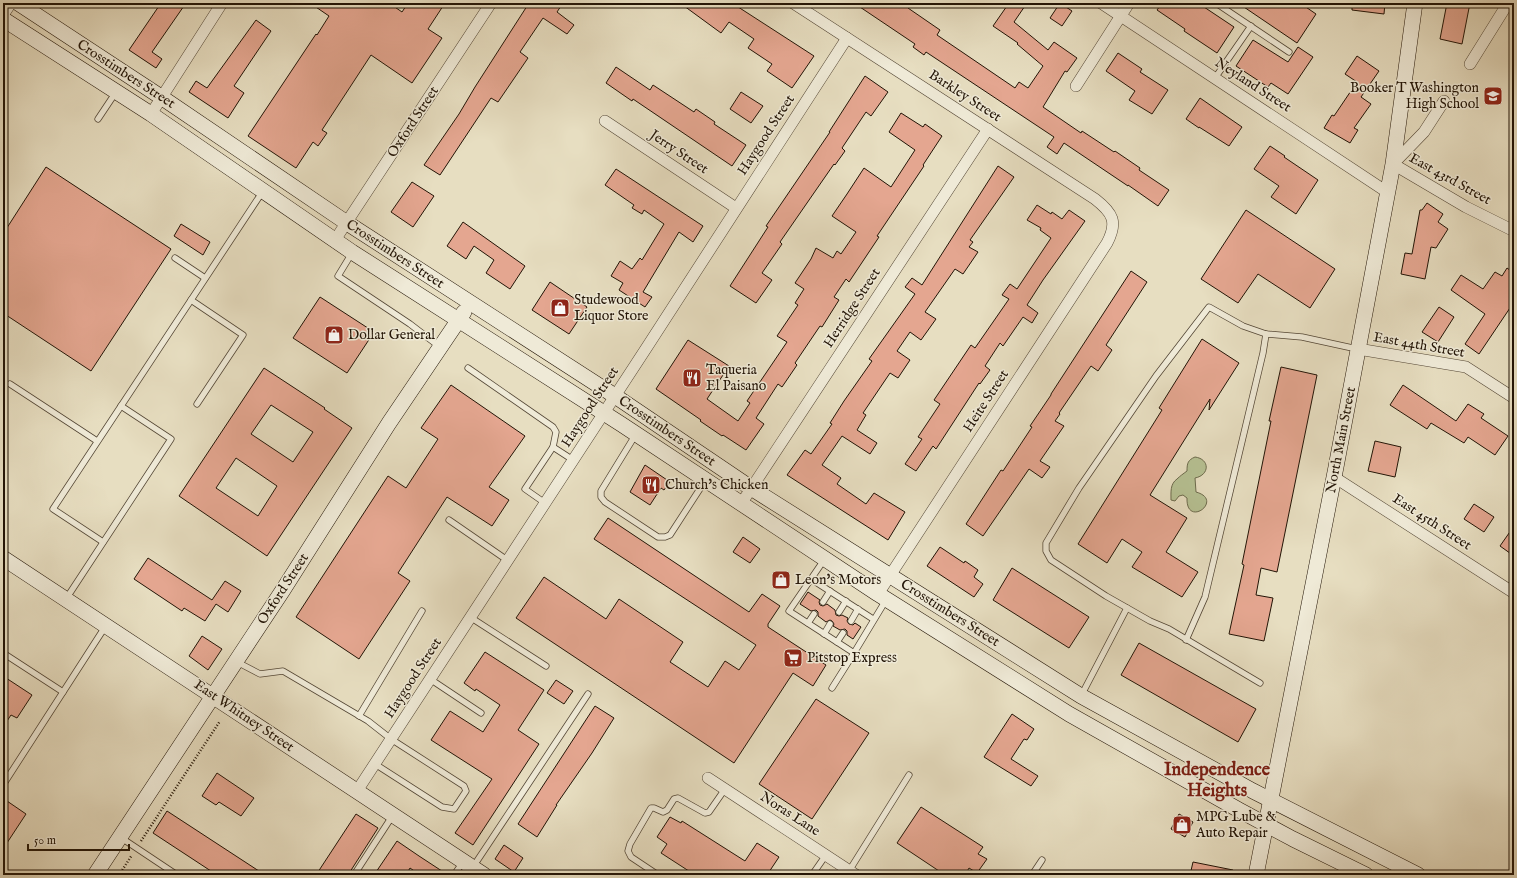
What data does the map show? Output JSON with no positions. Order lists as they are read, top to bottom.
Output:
{
  "streets": {
    "main road": [
      "Crosstimbers Street",
      "Oxford Street",
      "North Main Street",
      "East Whitney Street"
    ],
    "street": [
      "Neyland Street",
      "Barkley Street",
      "Haygood Street",
      "Jerry Street",
      "East 43rd Street",
      "Herridge Street",
      "East 44th Street",
      "Heite Street",
      "East 45th Street",
      "Noras Lane"
    ]
  },
  "crossings": [
    ["Crosstimbers Street", "Oxford Street"],
    ["Crosstimbers Street", "Haygood Street"],
    ["Crosstimbers Street", "Herridge Street"],
    ["Crosstimbers Street", "Heite Street"],
    ["Crosstimbers Street", "North Main Street"],
    ["Neyland Street", "North Main Street"],
    ["Barkley Street", "Haygood Street"],
    ["Barkley Street", "Herridge Street"],
    ["Barkley Street", "Heite Street"],
    ["Oxford Street", "East Whitney Street"],
    ["Haygood Street", "Jerry Street"],
    ["Haygood Street", "East Whitney Street"],
    ["East 43rd Street", "North Main Street"],
    ["East 44th Street", "North Main Street"],
    ["North Main Street", "East 45th Street"]
  ],
  "districts": ["Independence Heights"],
  "places": {
    "school or university": ["Booker T Washington High School"],
    "shop": [
      "Studewood Liquor Store",
      "Dollar General",
      "Leon's Motors",
      "MPG Lube & Auto Repair"
    ],
    "restaurant": ["Taqueria El Paisano", "Church's Chicken"],
    "supermarket": ["Pitstop Express"]
  },
  "scale_bar": "50 m"
}
